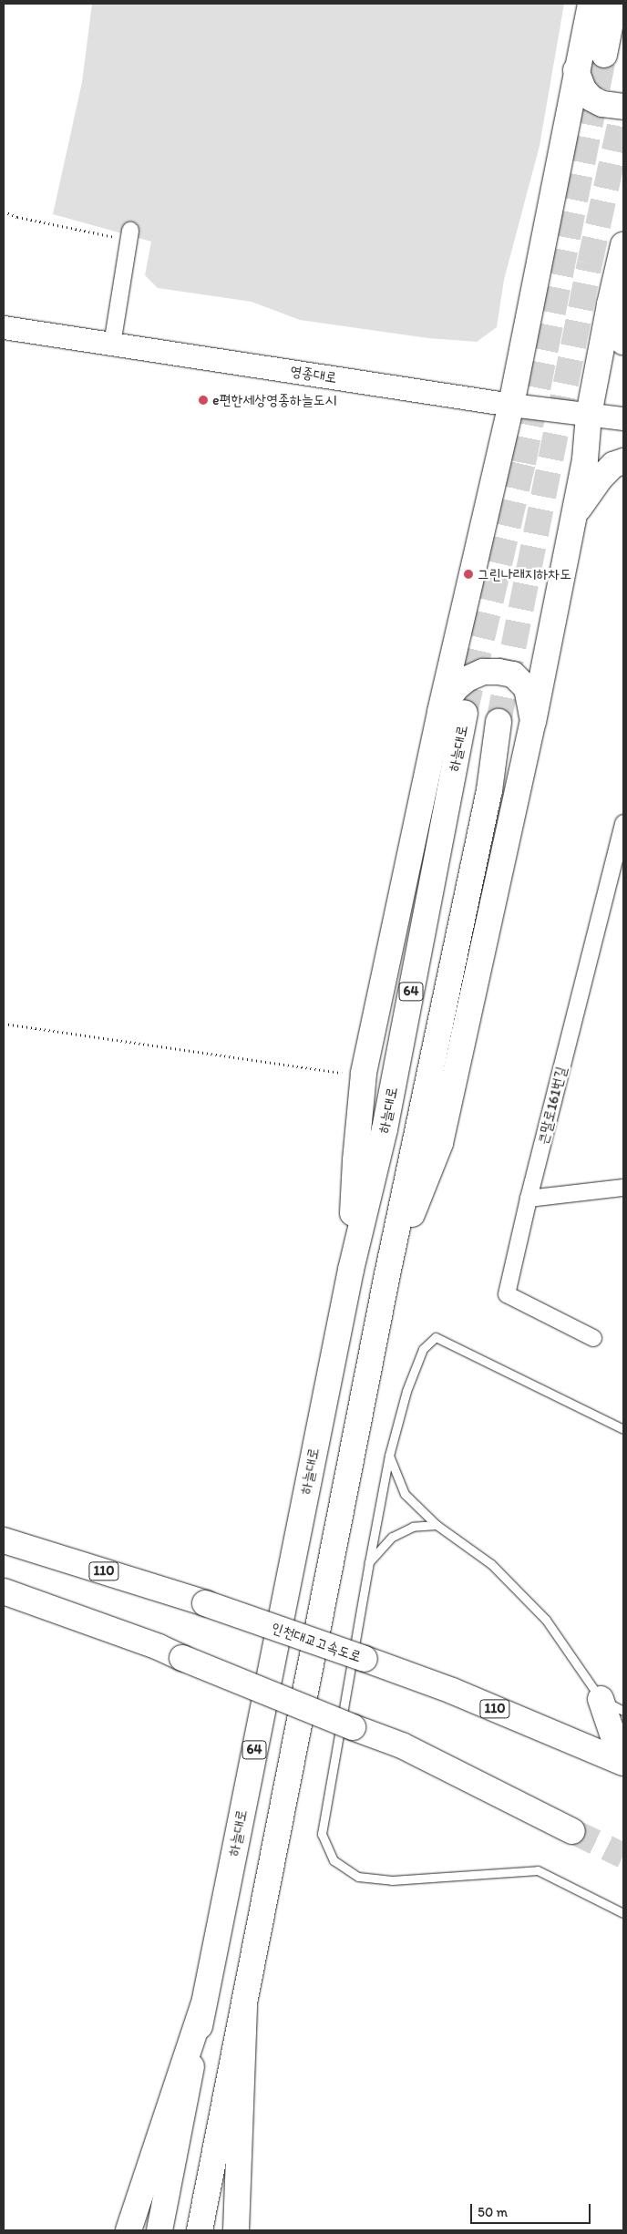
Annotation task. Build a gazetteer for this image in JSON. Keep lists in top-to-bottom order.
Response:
{
  "streets": {
    "highway": [
      "하늘대로",
      "64",
      "110",
      "인천대교고속도로"
    ],
    "main road": ["영종대로"],
    "street": ["큰말로161번길"]
  },
  "places": ["e편한세상영종하늘도시", "그린나래지하차도"],
  "scale_bar": "50 m"
}
